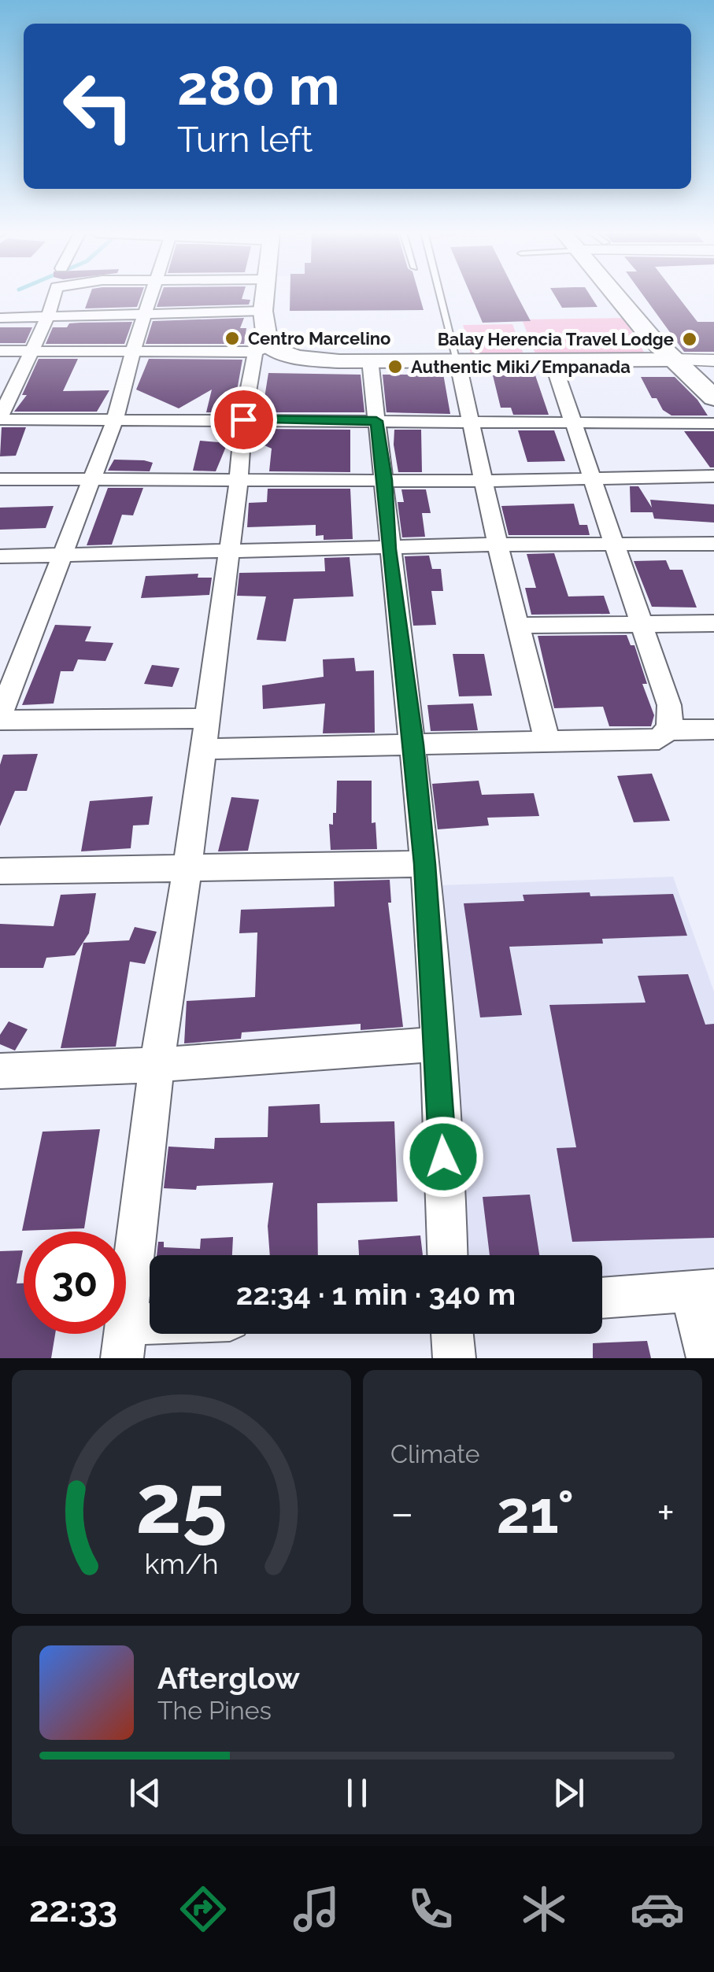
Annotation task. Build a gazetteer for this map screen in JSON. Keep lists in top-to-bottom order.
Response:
{
  "places": ["Centro Marcelino", "Balay Herencia Travel Lodge", "Authentic Miki/Empanada"],
  "page": {
    "turn": ["280 m", "Turn left"],
    "limit": "30",
    "trip": "22:34 · 1 min · 340 m",
    "tile": "Climate",
    "heat": ["−", "21°", "+"],
    "song": ["Afterglow", "The Pines"],
    "tabs": "22:33",
    "gauge": ["25", "km/h"]
  }
}
